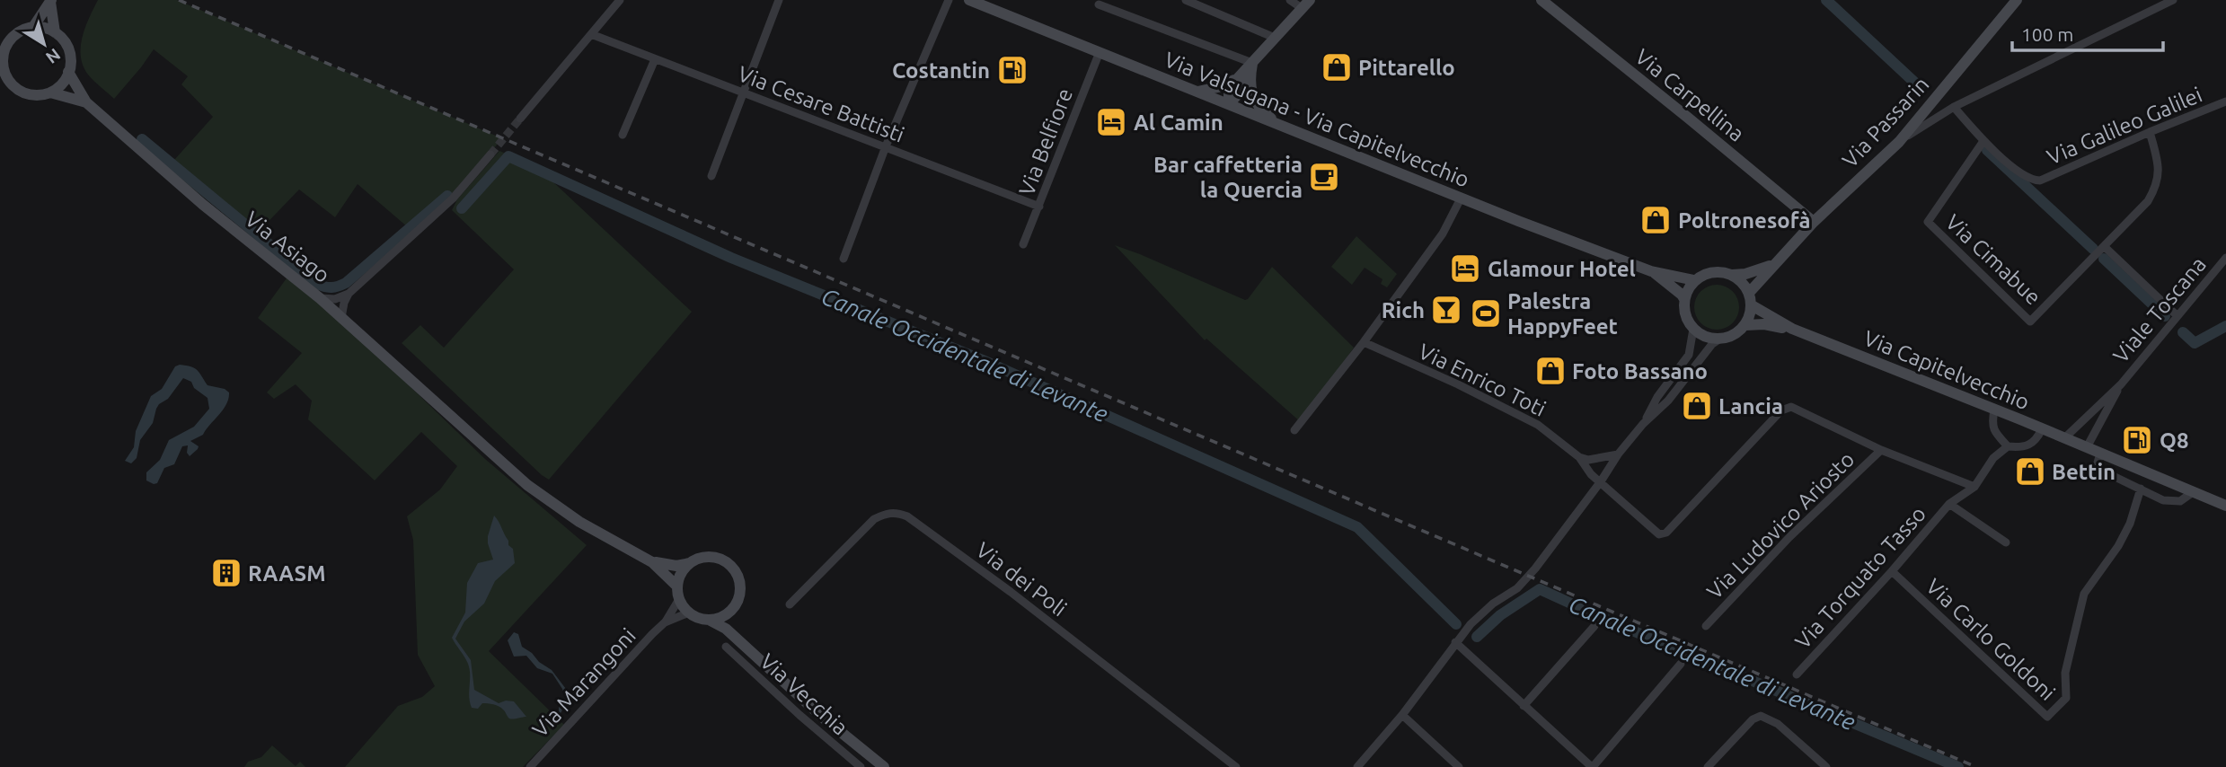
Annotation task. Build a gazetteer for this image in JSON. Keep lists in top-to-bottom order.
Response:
{
  "streets": {
    "main road": [
      "Via Carpellina",
      "Via Valsugana - Via Capitelvecchio",
      "Via Passarin",
      "Via Asiago",
      "Via Capitelvecchio"
    ],
    "street": [
      "Via Cesare Battisti",
      "Via Galileo Galilei",
      "Via Belfiore",
      "Via Cimabue",
      "Viale Toscana",
      "Via Enrico Toti",
      "Via Ludovico Ariosto",
      "Via Torquato Tasso",
      "Via dei Poli",
      "Via Carlo Goldoni",
      "Via Marangoni",
      "Via Vecchia"
    ]
  },
  "crossings": [
    ["Via Carpellina", "Via Passarin"],
    ["Via Cesare Battisti", "Via Belfiore"],
    ["Via Valsugana - Via Capitelvecchio", "Via Belfiore"],
    ["Via Passarin", "Via Capitelvecchio"],
    ["Via Galileo Galilei", "Via Cimabue"],
    ["Viale Toscana", "Via Capitelvecchio"],
    ["Via Enrico Toti", "Via Ludovico Ariosto"],
    ["Via Torquato Tasso", "Via Carlo Goldoni"]
  ],
  "water": ["Canale Occidentale di Levante"],
  "places": {
    "shop": [
      "Pittarello",
      "Poltronesofà",
      "Foto Bassano",
      "Lancia",
      "Bettin"
    ],
    "fuel station": ["Costantin", "Q8"],
    "hotel": ["Al Camin", "Glamour Hotel"],
    "cafe": ["Bar caffetteria la Quercia"],
    "bar": ["Rich"],
    "sports": ["Palestra HappyFeet"],
    "building": ["RAASM"]
  },
  "scale_bar": "100 m",
  "north": "bottom right"
}
